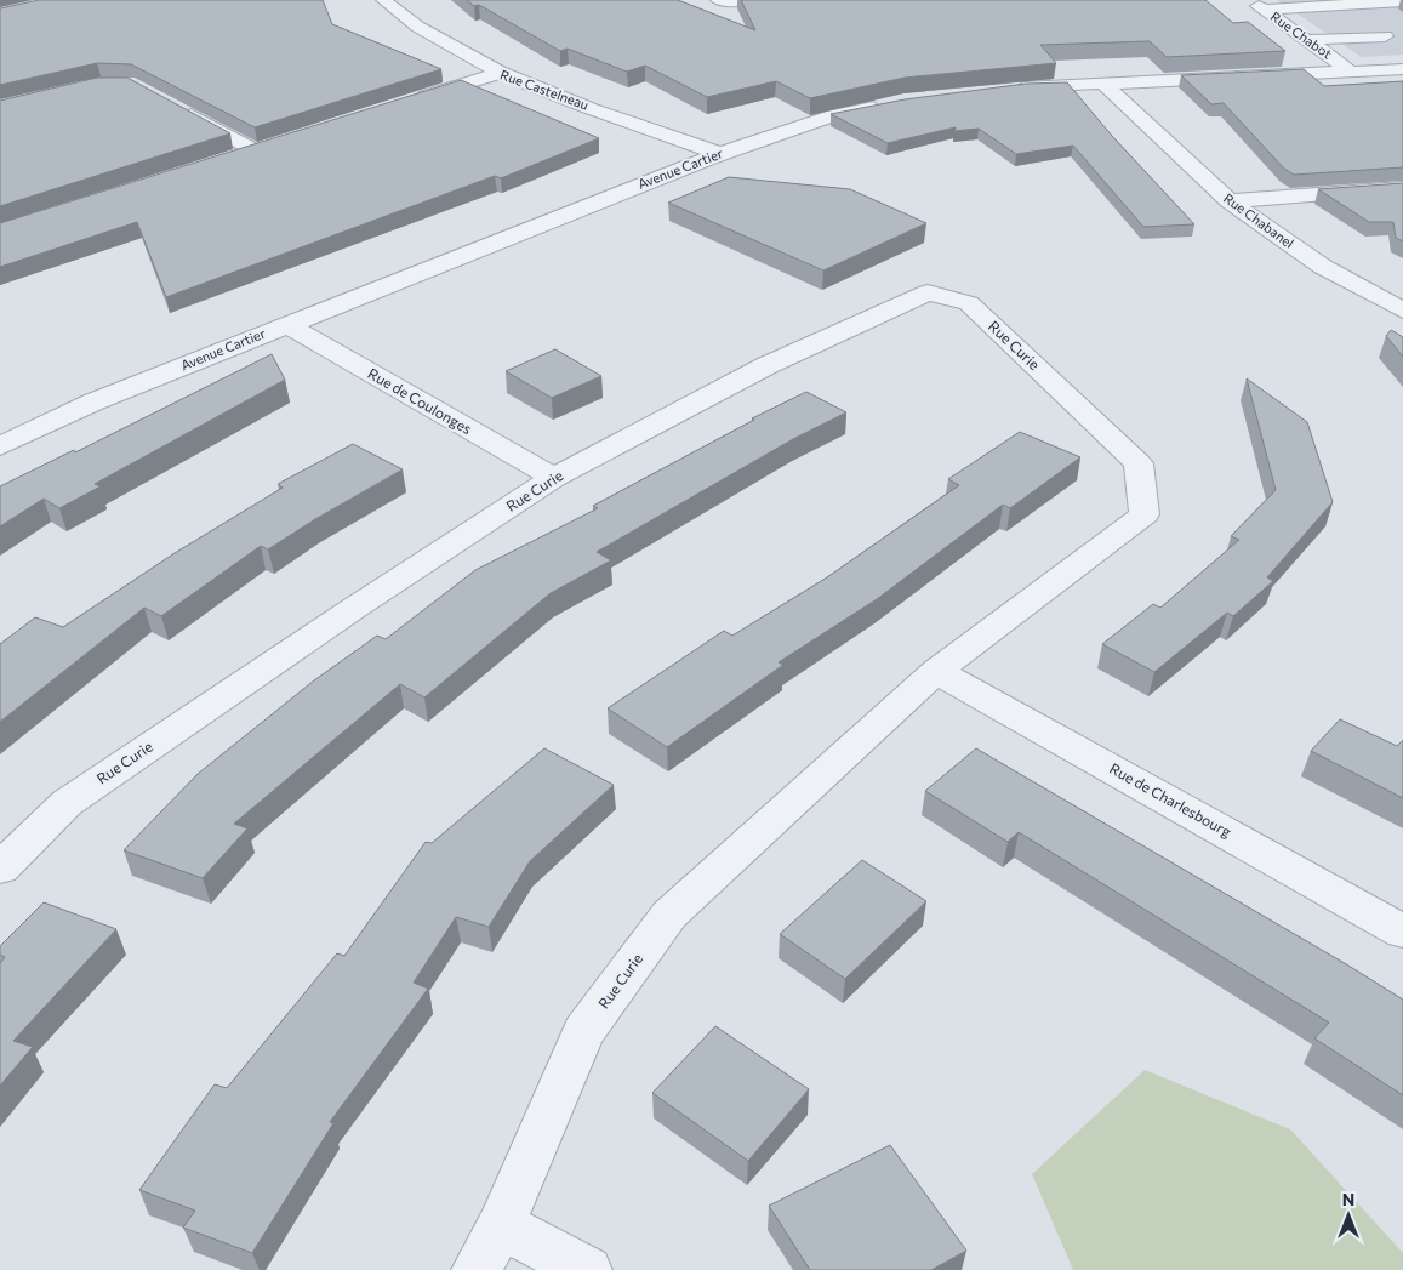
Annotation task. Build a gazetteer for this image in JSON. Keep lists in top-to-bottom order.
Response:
{
  "streets": {
    "street": [
      "Rue Chabot",
      "Rue Castelneau",
      "Avenue Cartier",
      "Rue Chabanel",
      "Rue Curie",
      "Rue de Coulonges",
      "Rue de Charlesbourg"
    ]
  },
  "crossings": [
    ["Rue Castelneau", "Avenue Cartier"],
    ["Avenue Cartier", "Rue de Coulonges"],
    ["Rue Curie", "Rue de Coulonges"],
    ["Rue Curie", "Rue de Charlesbourg"]
  ],
  "north": "top"
}
